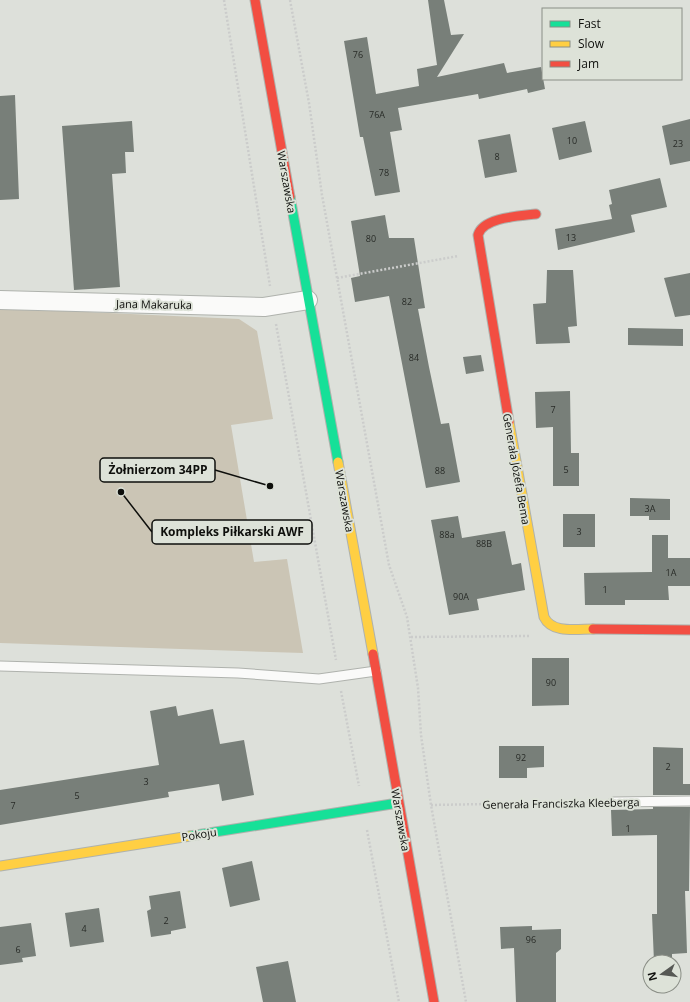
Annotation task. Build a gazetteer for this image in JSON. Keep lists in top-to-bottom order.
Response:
{
  "streets": {
    "street": [
      "Warszawska",
      "Jana Makaruka",
      "Generała Józefa Bema",
      "Pokoju"
    ],
    "lane": ["Generała Franciszka Kleeberga"]
  },
  "crossings": [
    ["Warszawska", "Jana Makaruka"],
    ["Warszawska", "Pokoju"]
  ],
  "places": ["Żołnierzom 34PP", "Kompleks Piłkarski AWF"],
  "house_numbers": [
    "76",
    "76A",
    "10",
    "23",
    "8",
    "78",
    "13",
    "80",
    "82",
    "84",
    "7",
    "5",
    "88",
    "3A",
    "3",
    "88a",
    "88B",
    "1A",
    "1",
    "90A",
    "90",
    "92",
    "2",
    "3",
    "5",
    "7",
    "1",
    "2",
    "4",
    "96",
    "6"
  ],
  "legend": ["Fast", "Slow", "Jam"],
  "north": "left"
}
